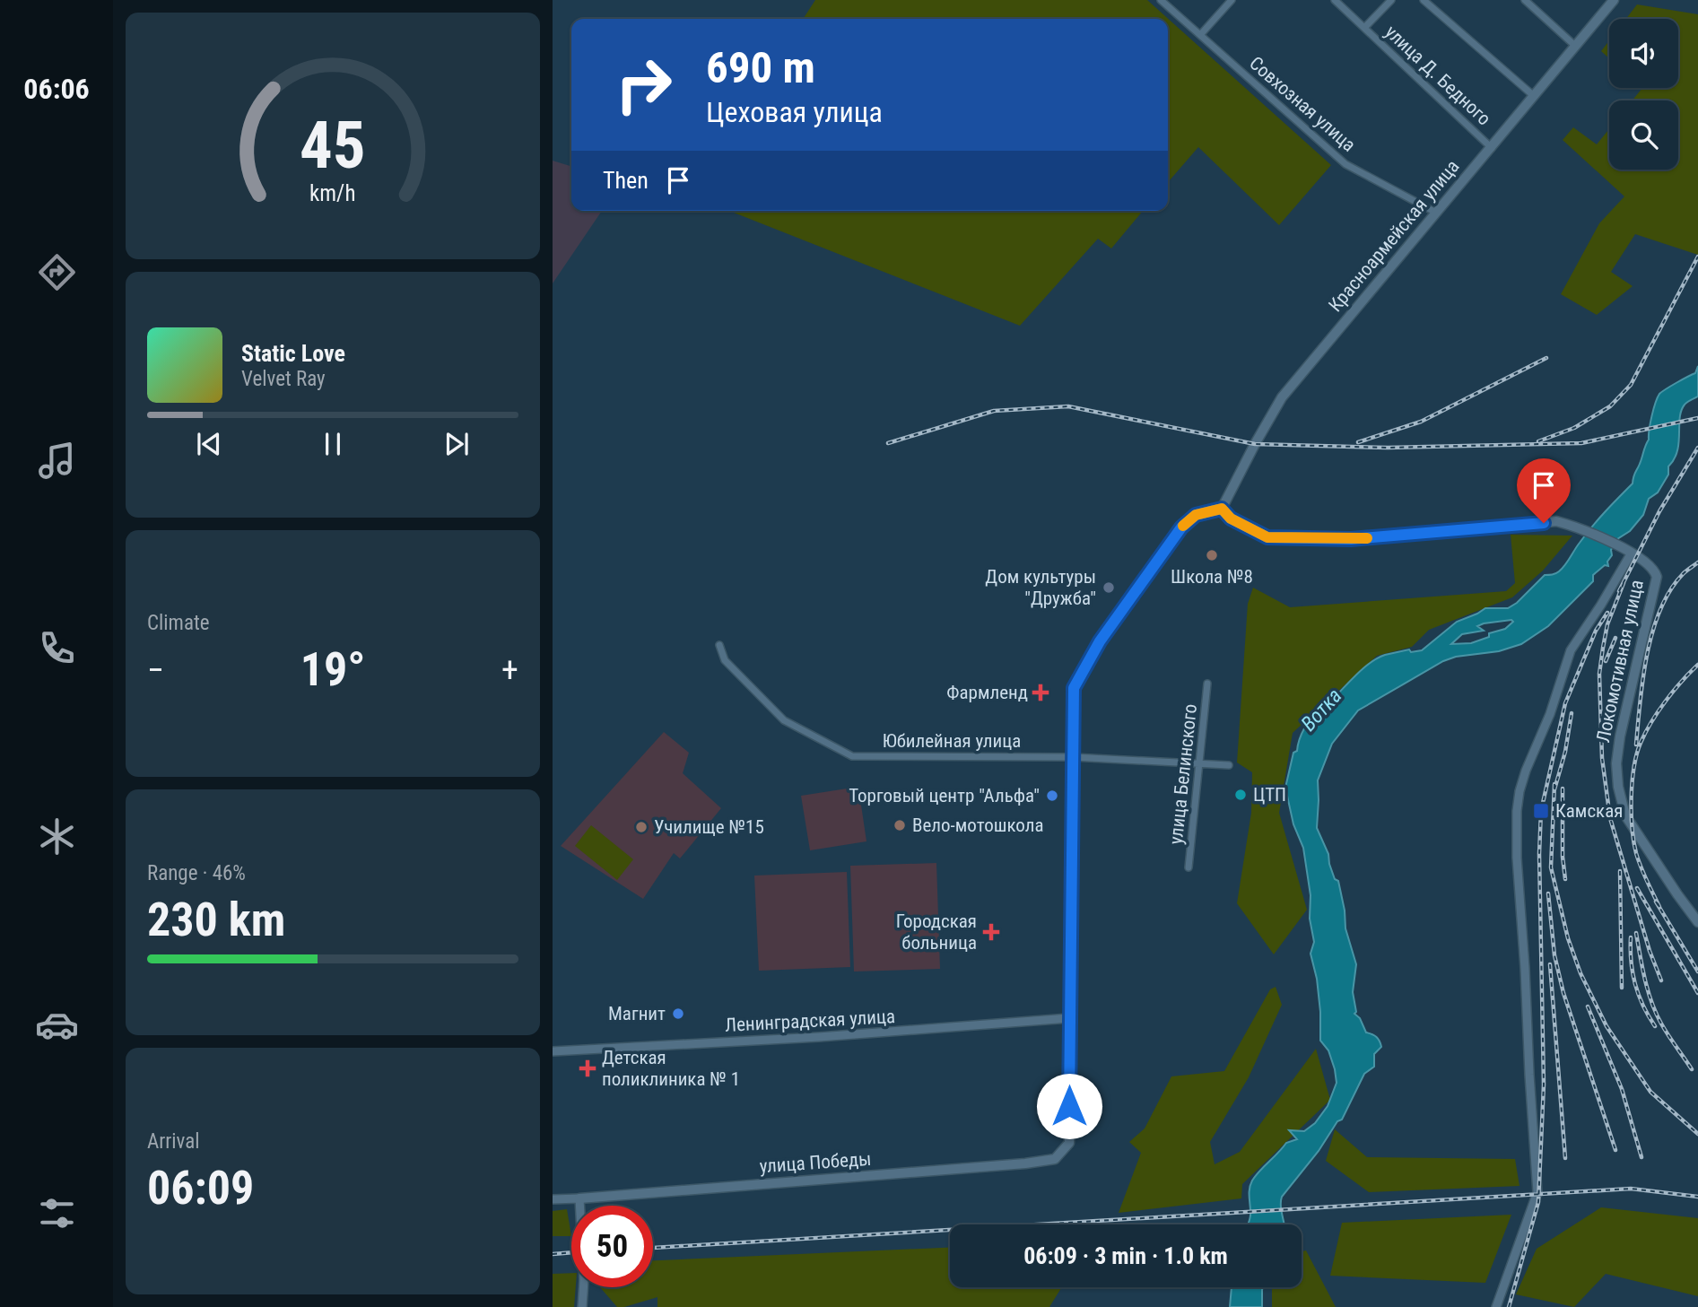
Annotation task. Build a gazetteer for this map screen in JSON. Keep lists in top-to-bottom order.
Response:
{
  "streets": {
    "main road": ["Красноармейская улица", "Локомотивная улица", "улица Победы"],
    "street": [
      "улица Д. Бедного",
      "Совхозная улица",
      "Юбилейная улица",
      "улица Белинского",
      "Ленинградская улица"
    ]
  },
  "crossings": [
    ["улица Д. Бедного", "Красноармейская улица"],
    ["Совхозная улица", "Красноармейская улица"],
    ["Юбилейная улица", "улица Белинского"],
    ["Ленинградская улица", "улица Победы"]
  ],
  "water": ["Вотка"],
  "places": {
    "other": [
      "Школа №8",
      "Дом культуры \"Дружба\"",
      "ЦТП",
      "Торговый центр \"Альфа\"",
      "Вело-мотошкола",
      "Училище №15",
      "Магнит"
    ],
    "health": ["Фармленд", "Городская больница", "Детская поликлиника № 1"],
    "transit": ["Камская"]
  },
  "page": {
    "tabs": "06:06",
    "turn": ["690 m", "Цеховая улица"],
    "then": "Then",
    "song": ["Static Love", "Velvet Ray"],
    "tile": [
      "Climate",
      ["Range · 46%", "230 km"],
      ["Arrival", "06:09"]
    ],
    "heat": ["−", "19°", "+"],
    "limit": "50",
    "trip": "06:09 · 3 min · 1.0 km",
    "gauge": ["45", "km/h"]
  }
}
